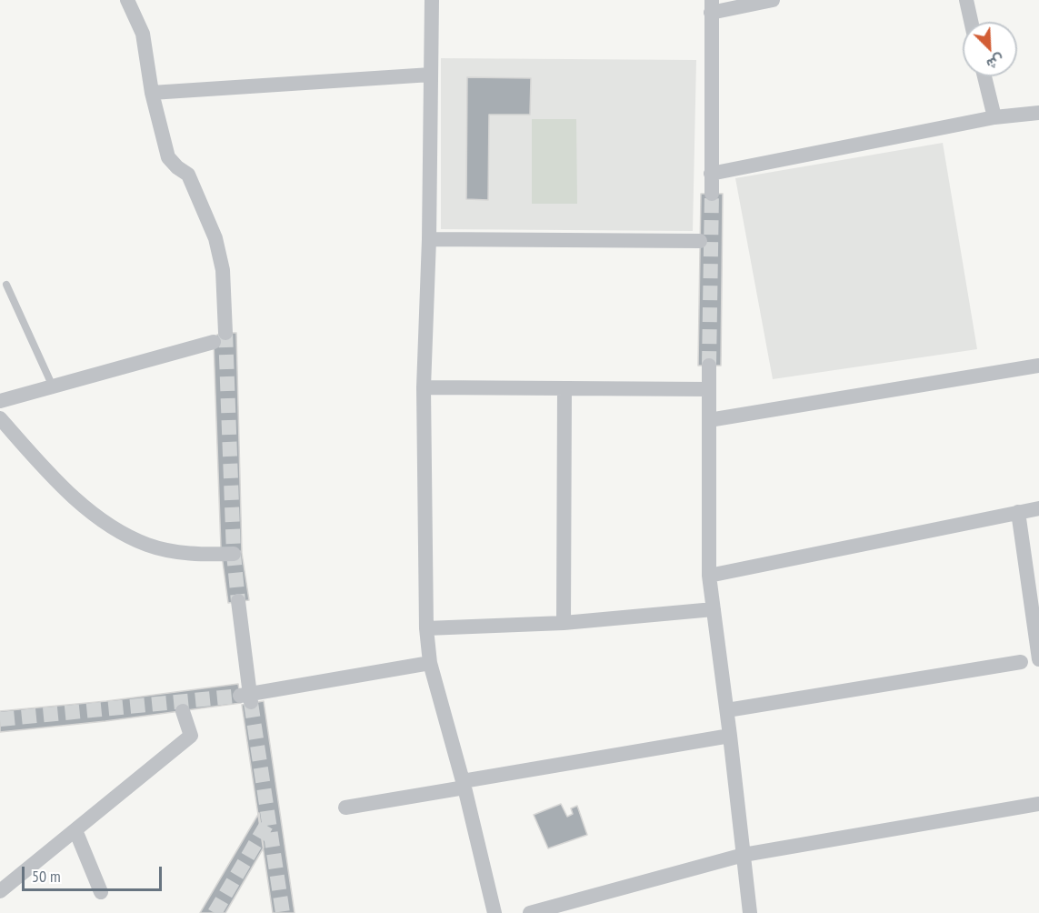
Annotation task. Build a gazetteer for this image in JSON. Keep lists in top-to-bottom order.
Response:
{
  "scale_bar": "50 m",
  "north": "bottom right"
}
